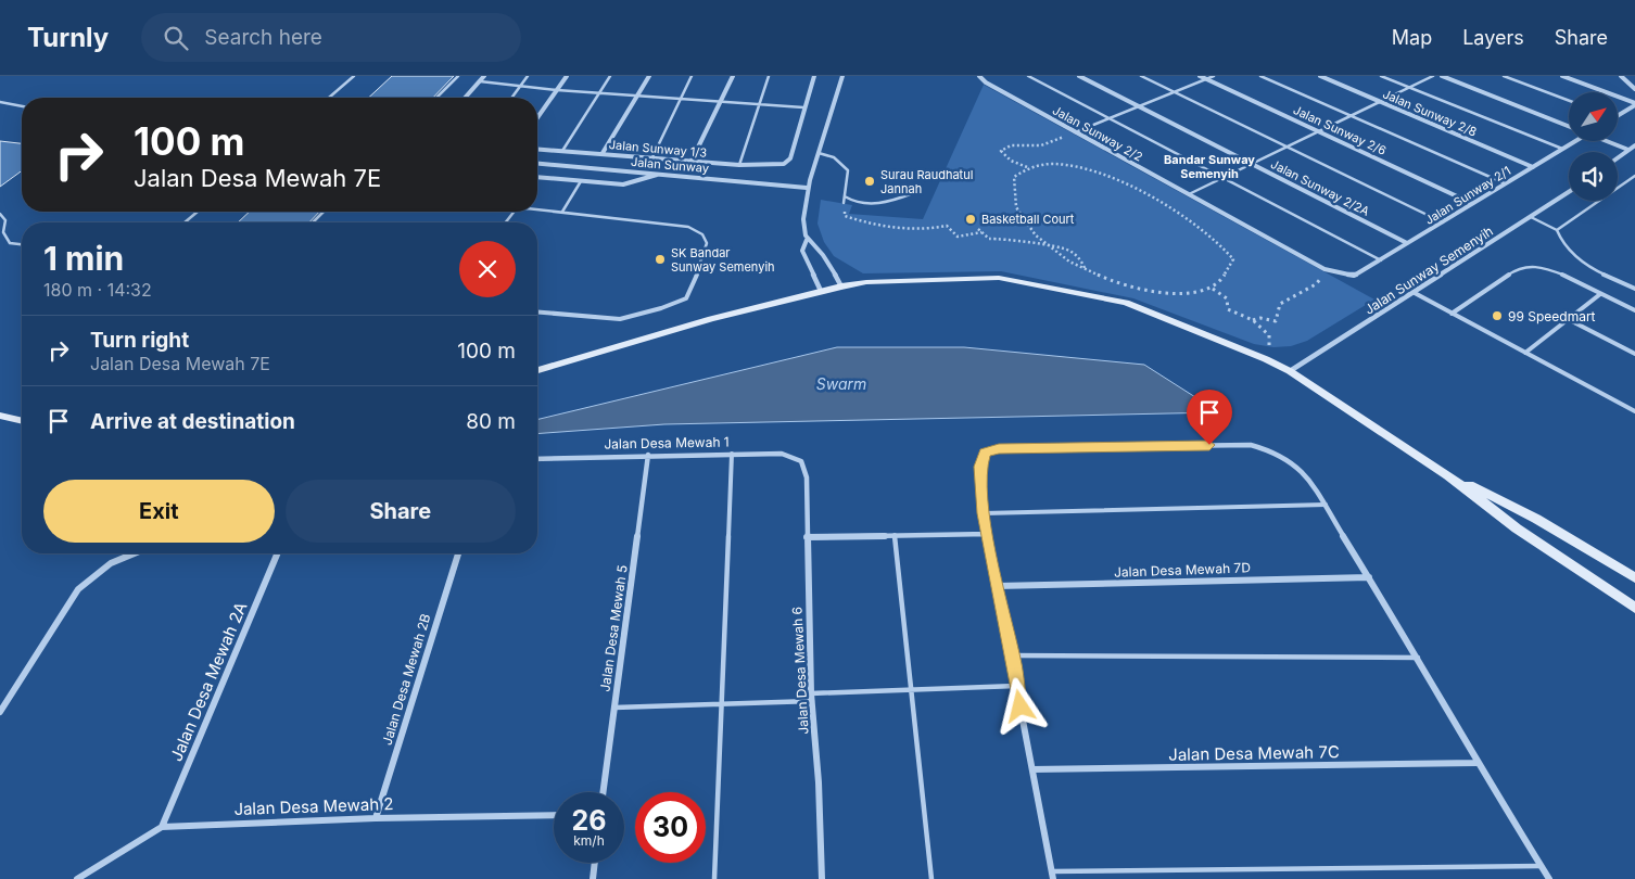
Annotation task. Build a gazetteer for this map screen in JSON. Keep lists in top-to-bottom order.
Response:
{
  "streets": {
    "street": [
      "Jalan Sunway 2/8",
      "Jalan Sunway 2/6",
      "Jalan Sunway 2/2",
      "Jalan Sunway 1/3",
      "Jalan Sunway",
      "Jalan Sunway 2/2A",
      "Jalan Sunway 2/1",
      "Jalan Sunway Semenyih",
      "Jalan Desa Mewah 1",
      "Jalan Desa Mewah 7D",
      "Jalan Desa Mewah 5",
      "Jalan Desa Mewah 6",
      "Jalan Desa Mewah 2B",
      "Jalan Desa Mewah 2A",
      "Jalan Desa Mewah 7C",
      "Jalan Desa Mewah 2"
    ]
  },
  "crossings": [
    ["Jalan Sunway 2/8", "Jalan Sunway 2/1"],
    ["Jalan Sunway 2/6", "Jalan Sunway 2/1"],
    ["Jalan Sunway 2/2", "Jalan Sunway 2/1"],
    ["Jalan Sunway 2/2A", "Jalan Sunway 2/1"],
    ["Jalan Desa Mewah 1", "Jalan Desa Mewah 5"],
    ["Jalan Desa Mewah 1", "Jalan Desa Mewah 6"],
    ["Jalan Desa Mewah 2B", "Jalan Desa Mewah 2"],
    ["Jalan Desa Mewah 2A", "Jalan Desa Mewah 2"]
  ],
  "districts": ["Bandar Sunway Semenyih"],
  "water": ["Swarm"],
  "places": [
    "Surau Raudhatul Jannah",
    "Basketball Court",
    "SK Bandar Sunway Semenyih",
    "99 Speedmart"
  ],
  "north": "top right",
  "page": {
    "header": "Turnly",
    "search": "Search here",
    "nav": ["Map", "Layers", "Share"],
    "turn": ["100 m", "Jalan Desa Mewah 7E"],
    "heading": ["1 min", "180 m · 14:32"],
    "list": [
      {
        "name": "Turn right",
        "note": "Jalan Desa Mewah 7E",
        "value": "100 m"
      },
      {
        "name": "Arrive at destination",
        "value": "80 m"
      }
    ],
    "buttons": ["Exit", "Share"],
    "speed": "26 km/h",
    "limit": "30"
  }
}
